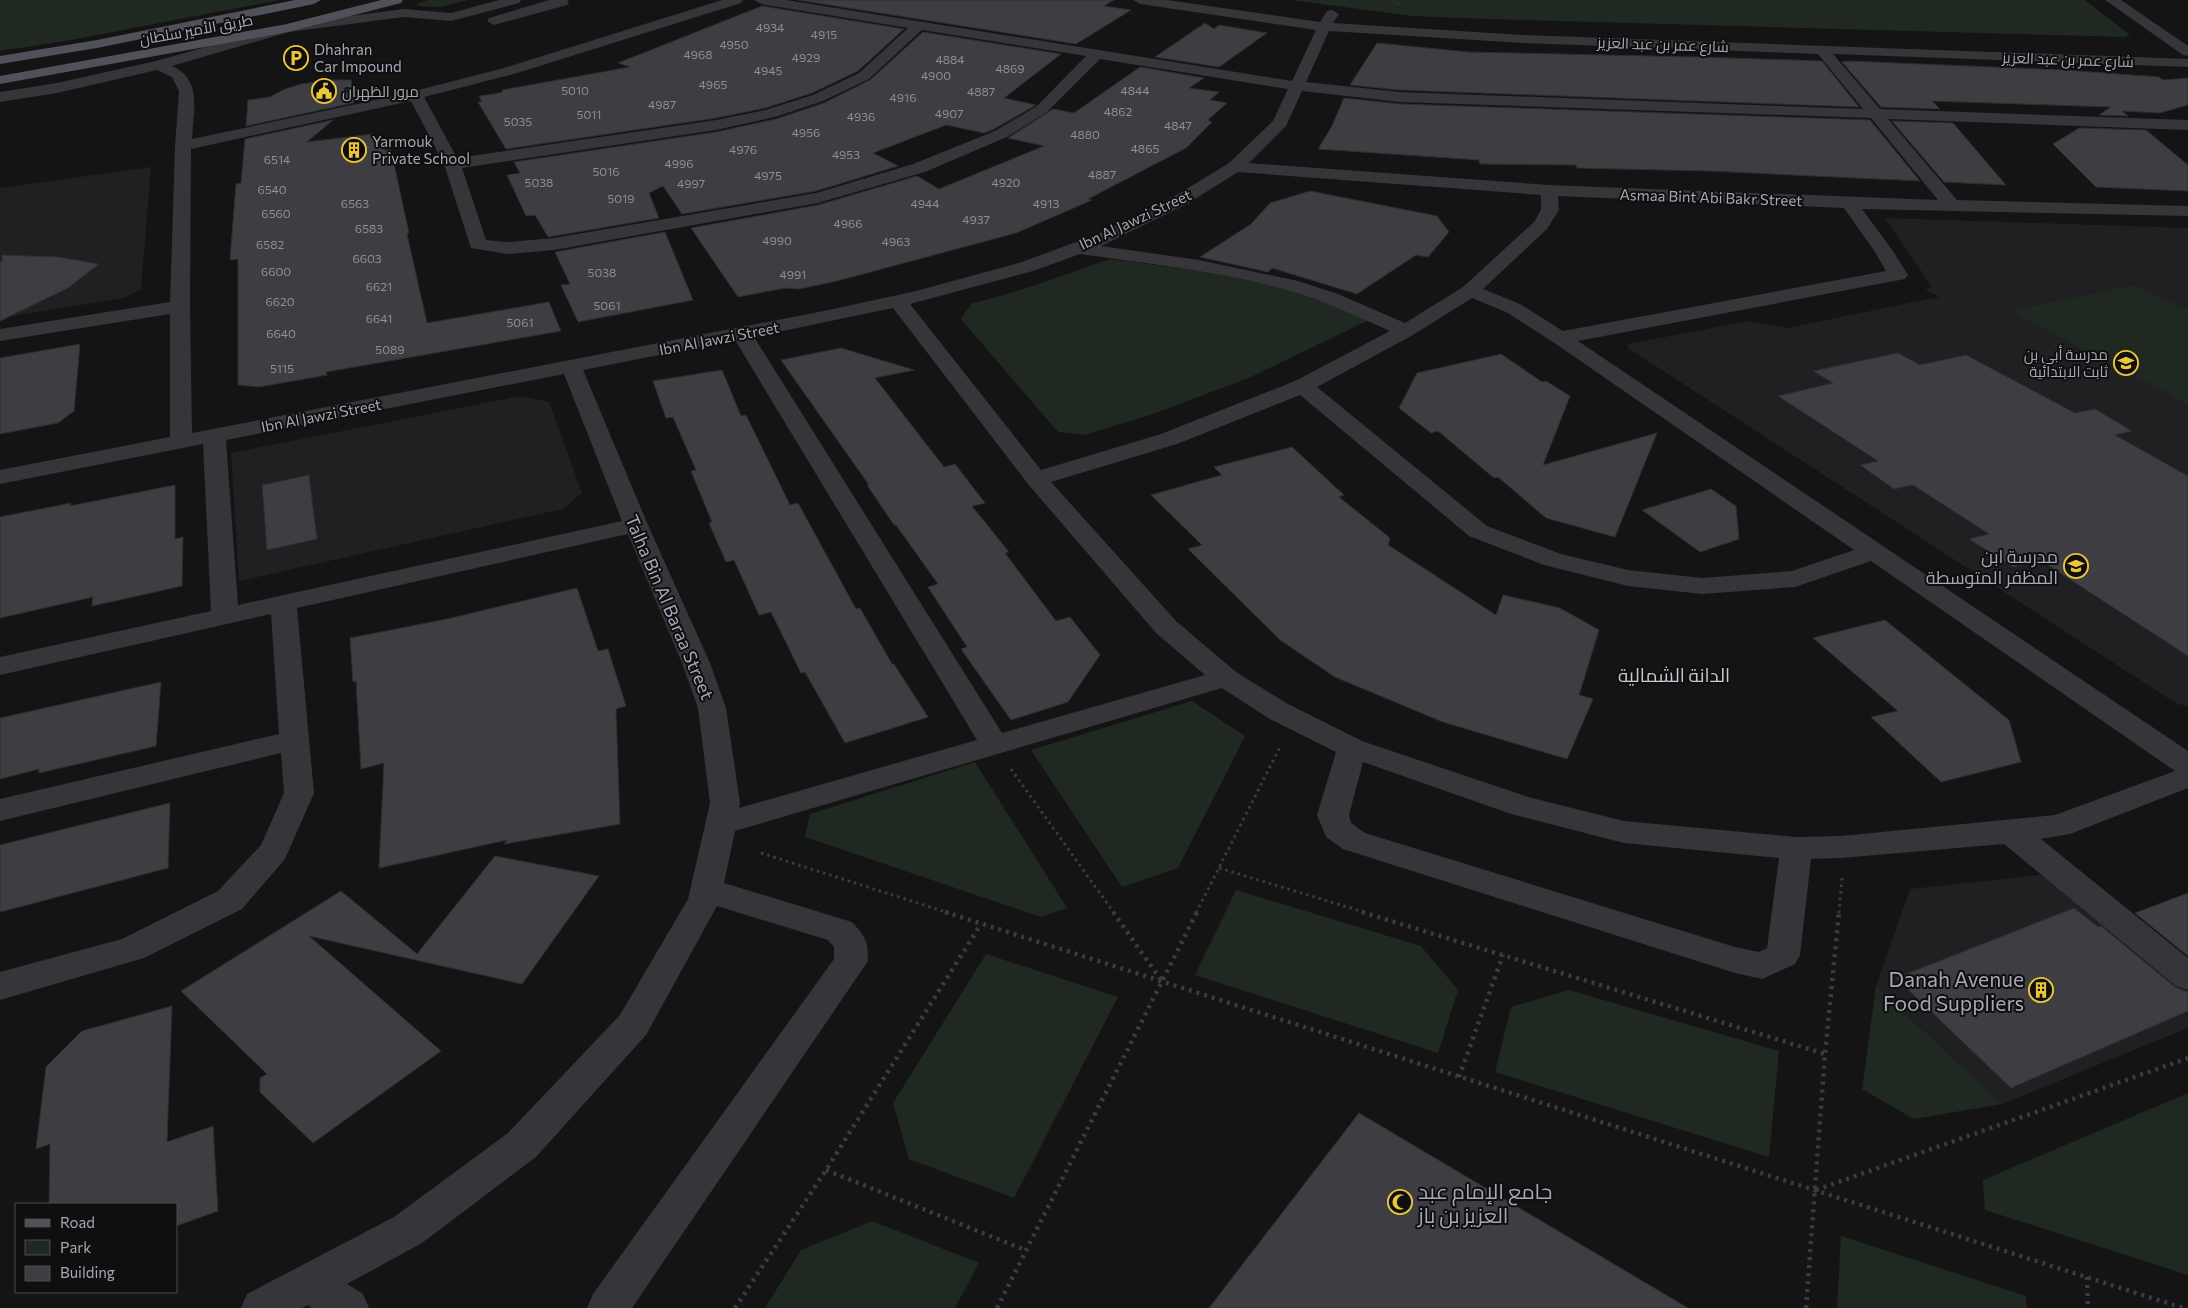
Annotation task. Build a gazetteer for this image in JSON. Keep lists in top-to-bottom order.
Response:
{
  "streets": {
    "main road": ["طريق الأمير سلطان"],
    "street": [
      "شارع عمر بن عبد العزيز",
      "Asmaa Bint Abi Bakr Street",
      "Ibn Al Jawzi Street",
      "Talha Bin Al Baraa Street"
    ]
  },
  "crossings": [
    ["شارع عمر بن عبد العزيز", "Ibn Al Jawzi Street"],
    ["Asmaa Bint Abi Bakr Street", "Ibn Al Jawzi Street"],
    ["Ibn Al Jawzi Street", "Talha Bin Al Baraa Street"]
  ],
  "districts": ["الدانة الشمالية"],
  "places": {
    "parking": ["Dhahran Car Impound"],
    "public building": ["مرور الظهران"],
    "building": ["Yarmouk Private School", "Danah Avenue Food Suppliers"],
    "school or university": ["مدرسة أبي بن ثابت الابتدائية", "مدرسة ابن المظفر المتوسطة"],
    "mosque": ["جامع الإمام عبد العزيز بن باز"]
  },
  "house_numbers": [
    "4934",
    "4915",
    "4950",
    "4968",
    "4929",
    "4884",
    "4869",
    "4945",
    "4900",
    "4965",
    "5010",
    "4844",
    "4887",
    "4916",
    "4987",
    "4862",
    "4907",
    "5011",
    "4936",
    "5035",
    "4847",
    "4956",
    "4880",
    "4865",
    "4976",
    "4953",
    "6514",
    "4996",
    "5016",
    "4887",
    "4975",
    "5038",
    "4920",
    "4997",
    "6540",
    "5019",
    "6563",
    "4944",
    "4913",
    "6560",
    "4937",
    "4966",
    "6583",
    "4990",
    "4963",
    "6582",
    "6603",
    "6600",
    "5038",
    "4991",
    "6621",
    "6620",
    "5061",
    "6641",
    "5061",
    "6640",
    "5089",
    "5115"
  ],
  "legend": ["Road", "Park", "Building"]
}
